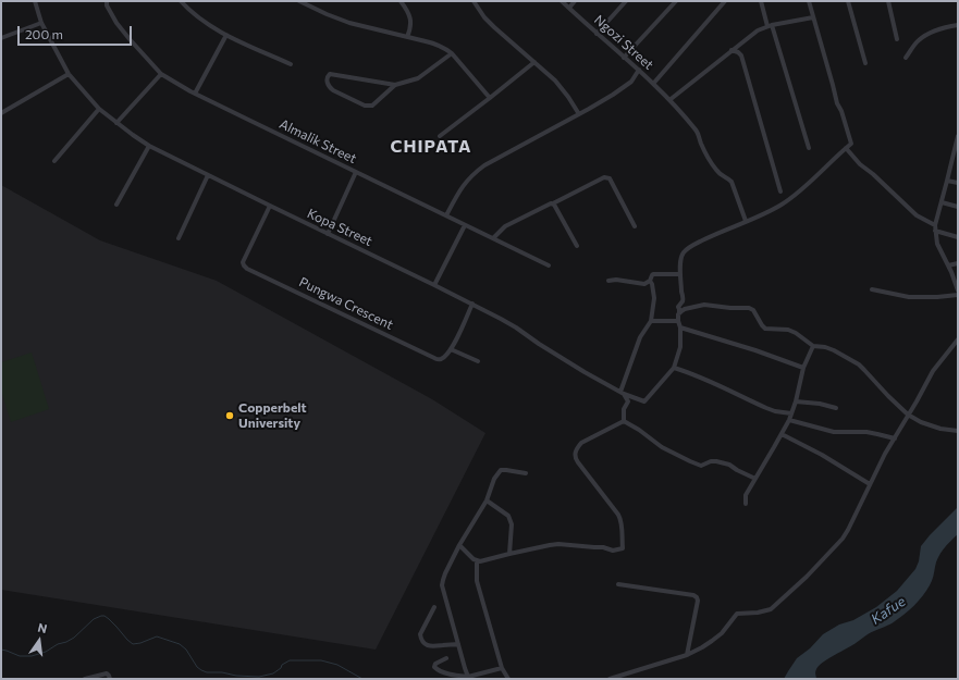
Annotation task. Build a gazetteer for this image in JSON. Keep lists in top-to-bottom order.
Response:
{
  "streets": {
    "street": [
      "Ngozi Street",
      "Almalik Street",
      "Kopa Street",
      "Pungwa Crescent"
    ]
  },
  "crossings": [
    ["Kopa Street", "Pungwa Crescent"]
  ],
  "districts": ["CHIPATA"],
  "water": ["Kafue"],
  "places": ["Copperbelt University"],
  "scale_bar": "200 m",
  "north": "top"
}
